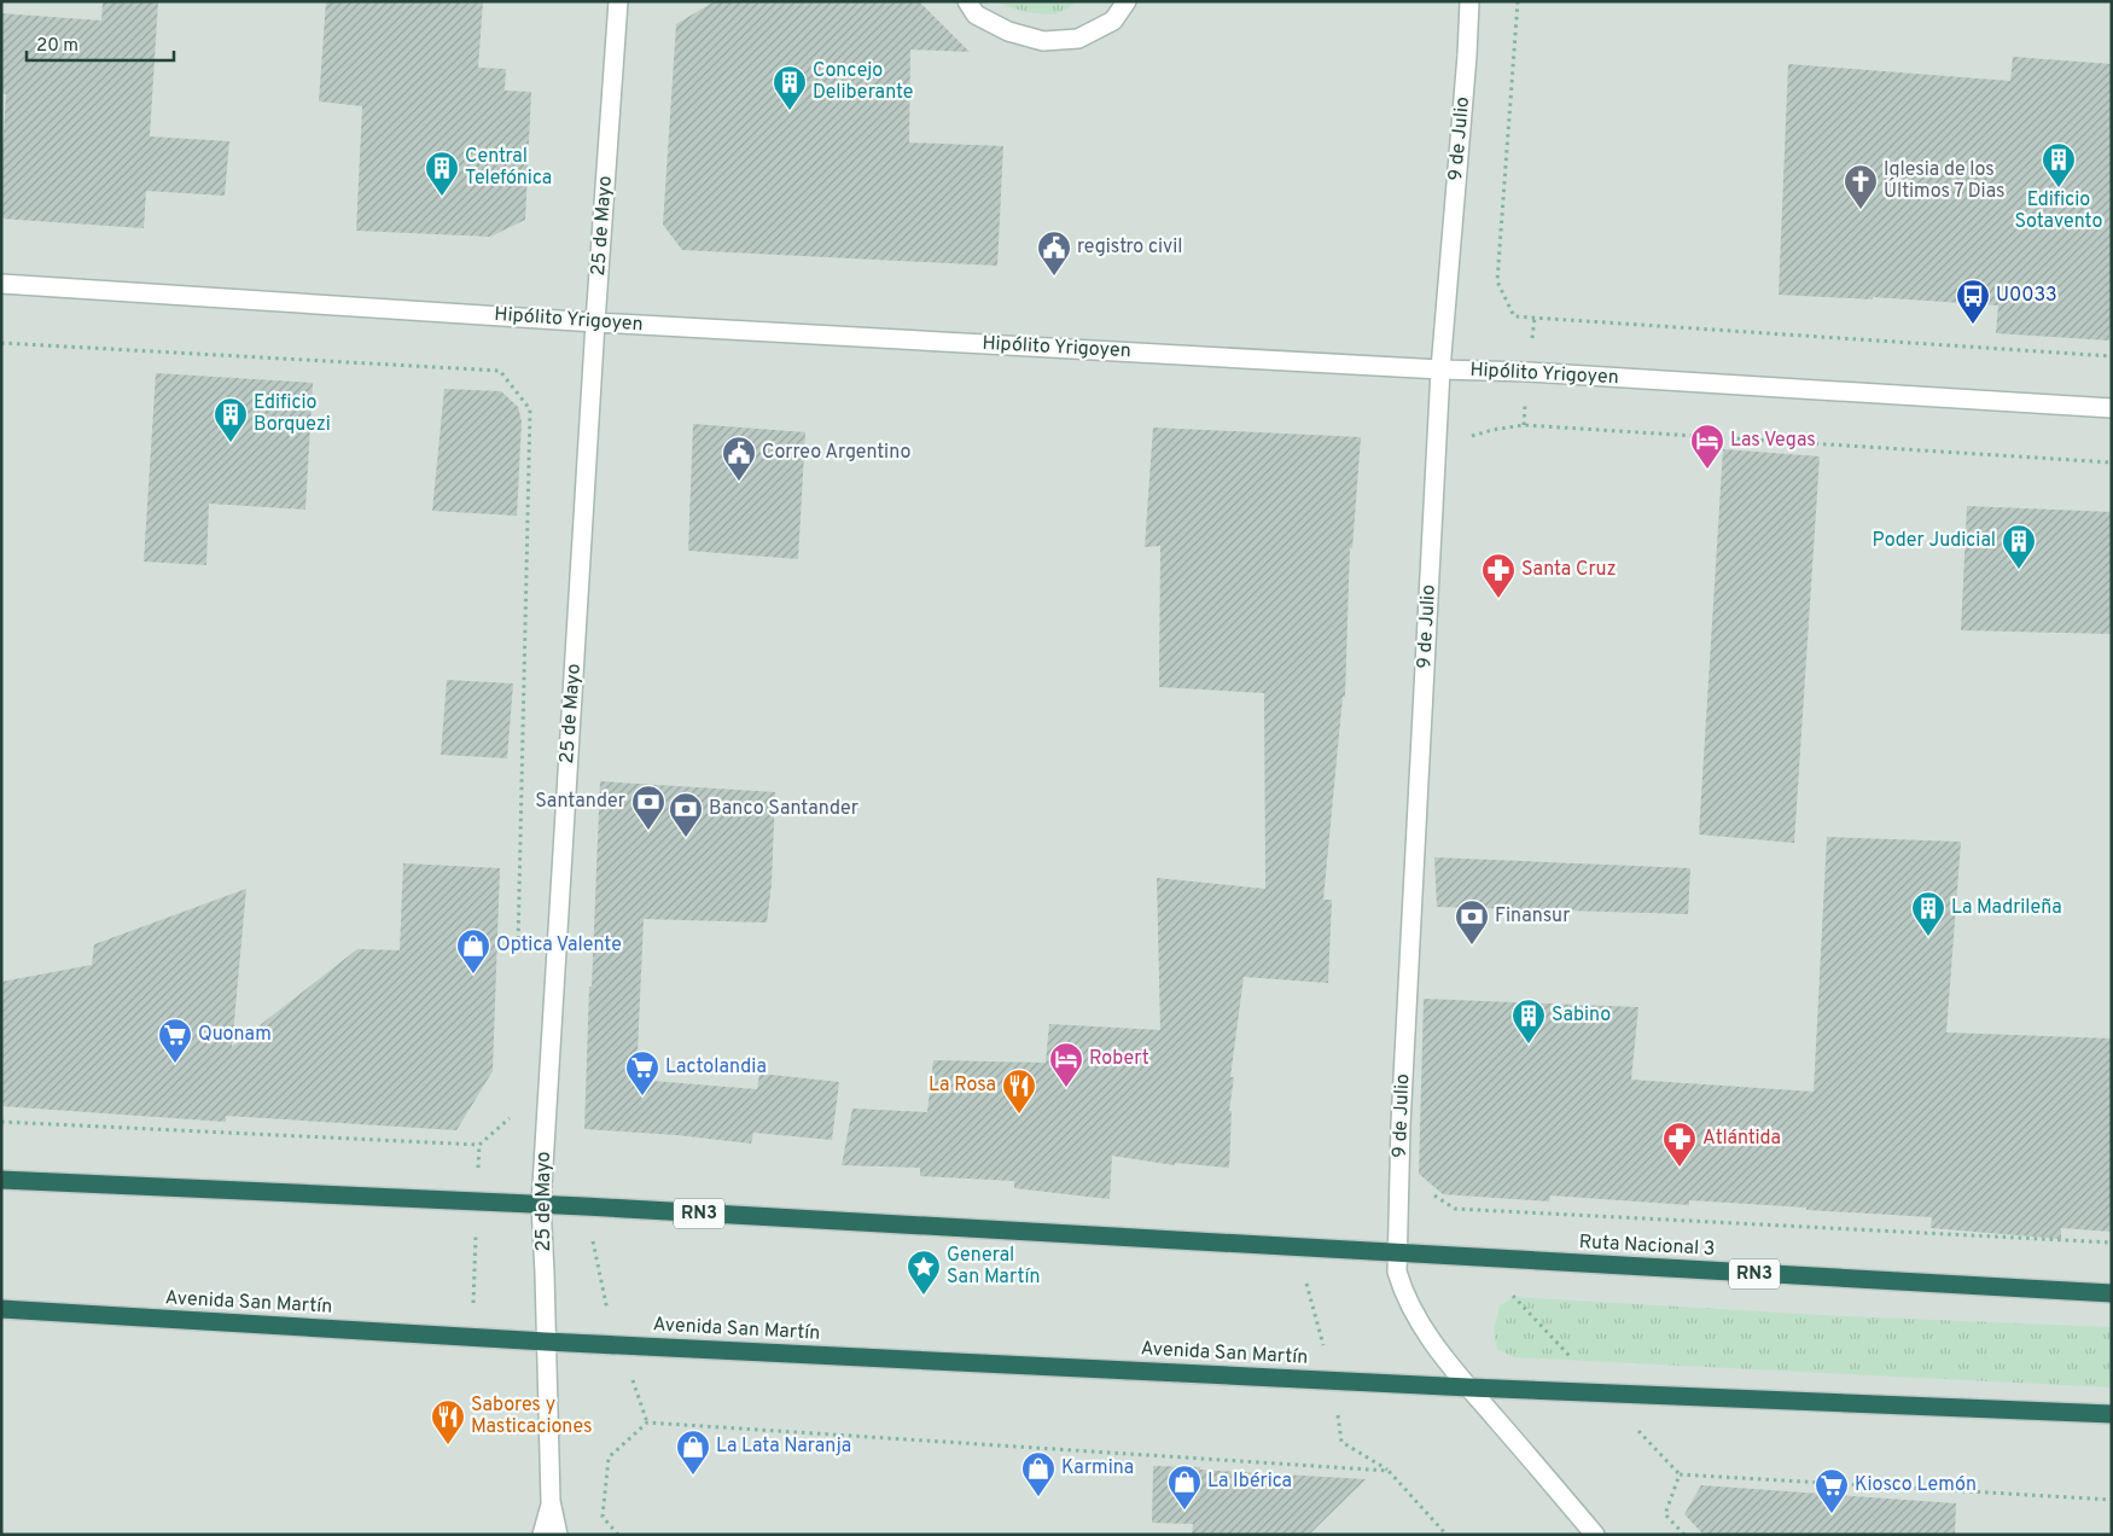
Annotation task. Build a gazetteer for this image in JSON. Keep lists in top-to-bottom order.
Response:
{
  "streets": {
    "highway": ["RN3", "Ruta Nacional 3", "Avenida San Martín"],
    "street": ["9 de Julio", "25 de Mayo", "Hipólito Yrigoyen"]
  },
  "crossings": [
    ["9 de Julio", "Hipólito Yrigoyen"],
    ["9 de Julio", "RN3"],
    ["9 de Julio", "Ruta Nacional 3"],
    ["9 de Julio", "Avenida San Martín"],
    ["25 de Mayo", "Hipólito Yrigoyen"],
    ["25 de Mayo", "RN3"],
    ["25 de Mayo", "Avenida San Martín"],
    ["RN3", "Ruta Nacional 3"]
  ],
  "places": {
    "building": [
      "Concejo Deliberante",
      "Edificio Sotavento",
      "Central Telefónica",
      "Edificio Borquezi",
      "Poder Judicial",
      "La Madrileña",
      "Sabino"
    ],
    "church": ["Iglesia de los Últimos 7 Dias"],
    "public building": ["registro civil", "Correo Argentino"],
    "bus stop": ["U0033"],
    "hotel": ["Las Vegas", "Robert"],
    "pharmacy": ["Santa Cruz", "Atlántida"],
    "bank": ["Santander", "Banco Santander", "Finansur"],
    "shop": [
      "Optica Valente",
      "La Lata Naranja",
      "Karmina",
      "La Ibérica"
    ],
    "supermarket": ["Quonam", "Lactolandia", "Kiosco Lemón"],
    "restaurant": ["La Rosa", "Sabores y Masticaciones"],
    "place": ["General San Martín"]
  },
  "scale_bar": "20 m"
}
